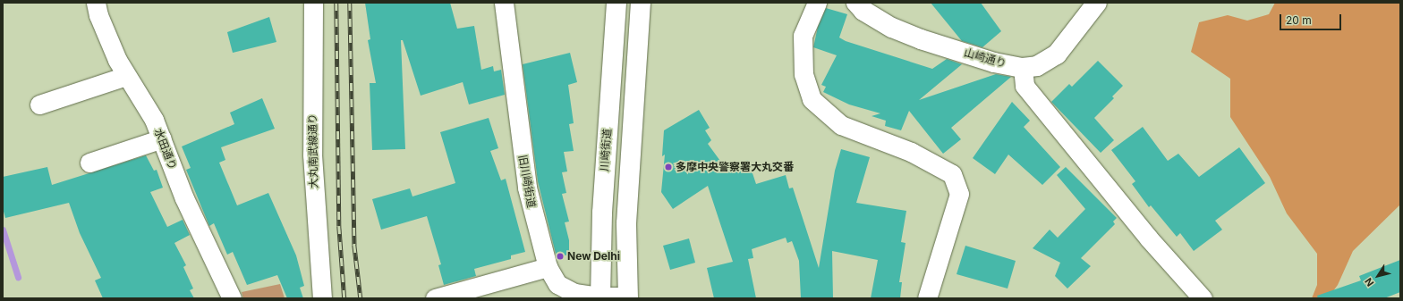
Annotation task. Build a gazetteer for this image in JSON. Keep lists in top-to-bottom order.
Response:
{
  "streets": {
    "main road": ["山崎通り", "川崎街道"],
    "street": ["水田通り", "大丸南武線通り", "旧川崎街道"]
  },
  "crossings": [
    ["川崎街道", "旧川崎街道"]
  ],
  "places": ["多摩中央警察署大丸交番", "New Delhi"],
  "scale_bar": "20 m",
  "north": "bottom left"
}
